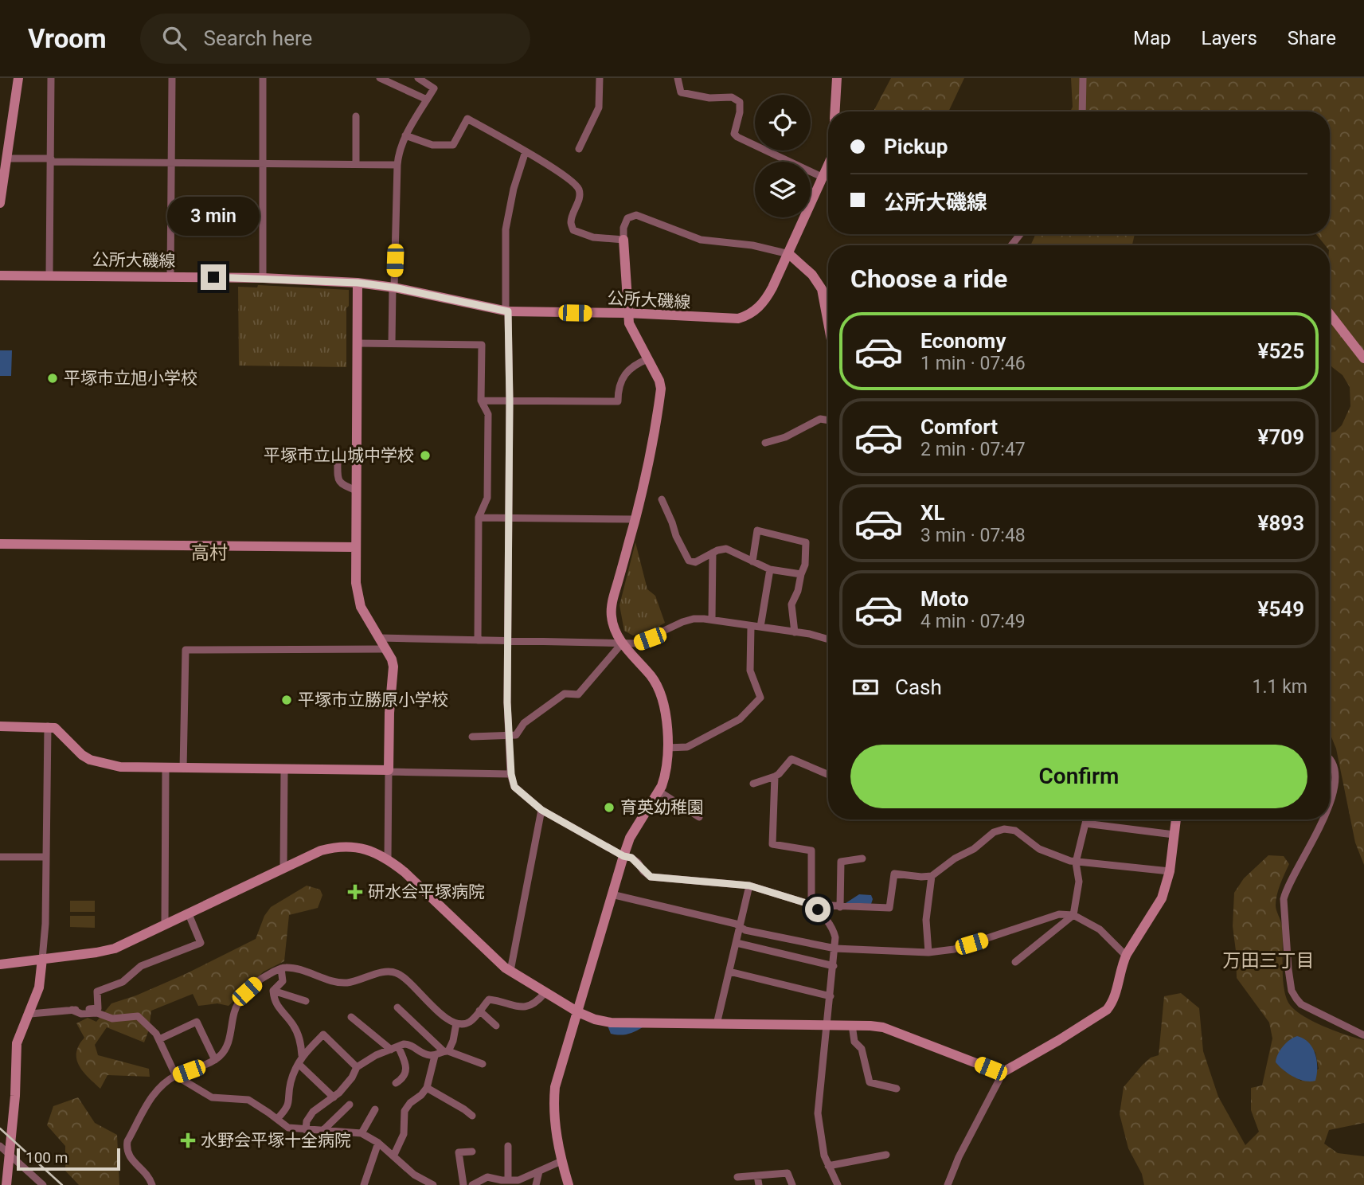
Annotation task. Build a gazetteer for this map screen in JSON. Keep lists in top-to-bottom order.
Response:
{
  "streets": {
    "street": ["公所大磯線"]
  },
  "districts": ["高村", "万田三丁目"],
  "places": {
    "other": [
      "平塚市立旭小学校",
      "平塚市立山城中学校",
      "平塚市立勝原小学校",
      "育英幼稚園"
    ],
    "health": ["研水会平塚病院", "水野会平塚十全病院"]
  },
  "scale_bar": "100 m",
  "page": {
    "header": "Vroom",
    "search": "Search here",
    "nav": ["Map", "Layers", "Share"],
    "banner": ["Pickup", "公所大磯線"],
    "bubble": "3 min",
    "heading": "Choose a ride",
    "list": [
      {
        "name": "Economy",
        "note": "1 min · 07:46",
        "value": "¥525"
      },
      {
        "name": "Comfort",
        "note": "2 min · 07:47",
        "value": "¥709"
      },
      {
        "name": "XL",
        "note": "3 min · 07:48",
        "value": "¥893"
      },
      {
        "name": "Moto",
        "note": "4 min · 07:49",
        "value": "¥549"
      }
    ],
    "pay": ["Cash", "1.1 km"],
    "buttons": "Confirm",
    "scale": "100 m"
  }
}
